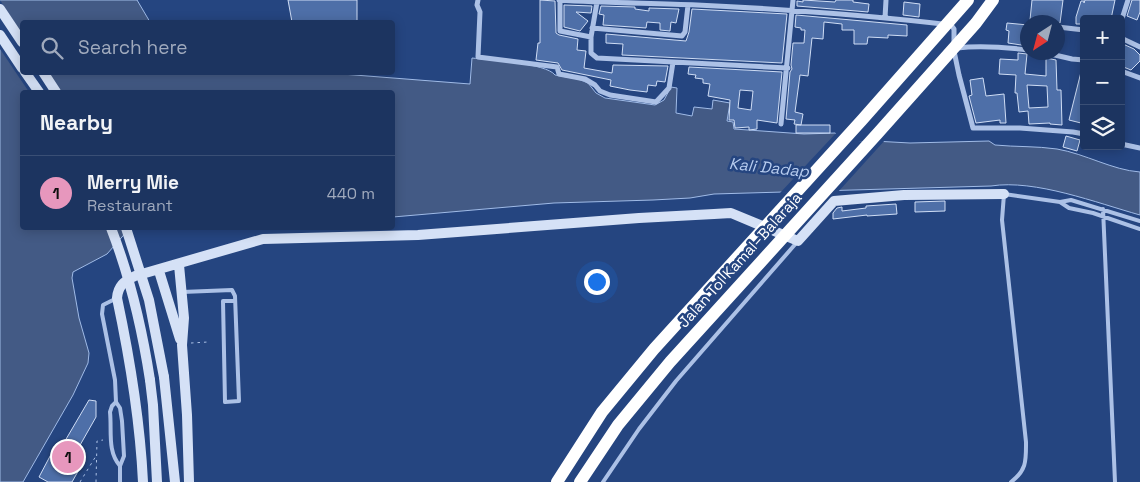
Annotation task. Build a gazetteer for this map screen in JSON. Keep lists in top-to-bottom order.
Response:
{
  "streets": {
    "highway": ["Jalan Tol Kamal–Balaraja"]
  },
  "water": ["Kali Dadap"],
  "north": "bottom left",
  "page": {
    "map_buttons": ["+", "−"],
    "search": "Search here",
    "heading": "Nearby",
    "list": [
      {
        "mark": "1",
        "name": "Merry Mie",
        "note": "Restaurant",
        "value": "440 m"
      }
    ],
    "pins": "1"
  }
}
